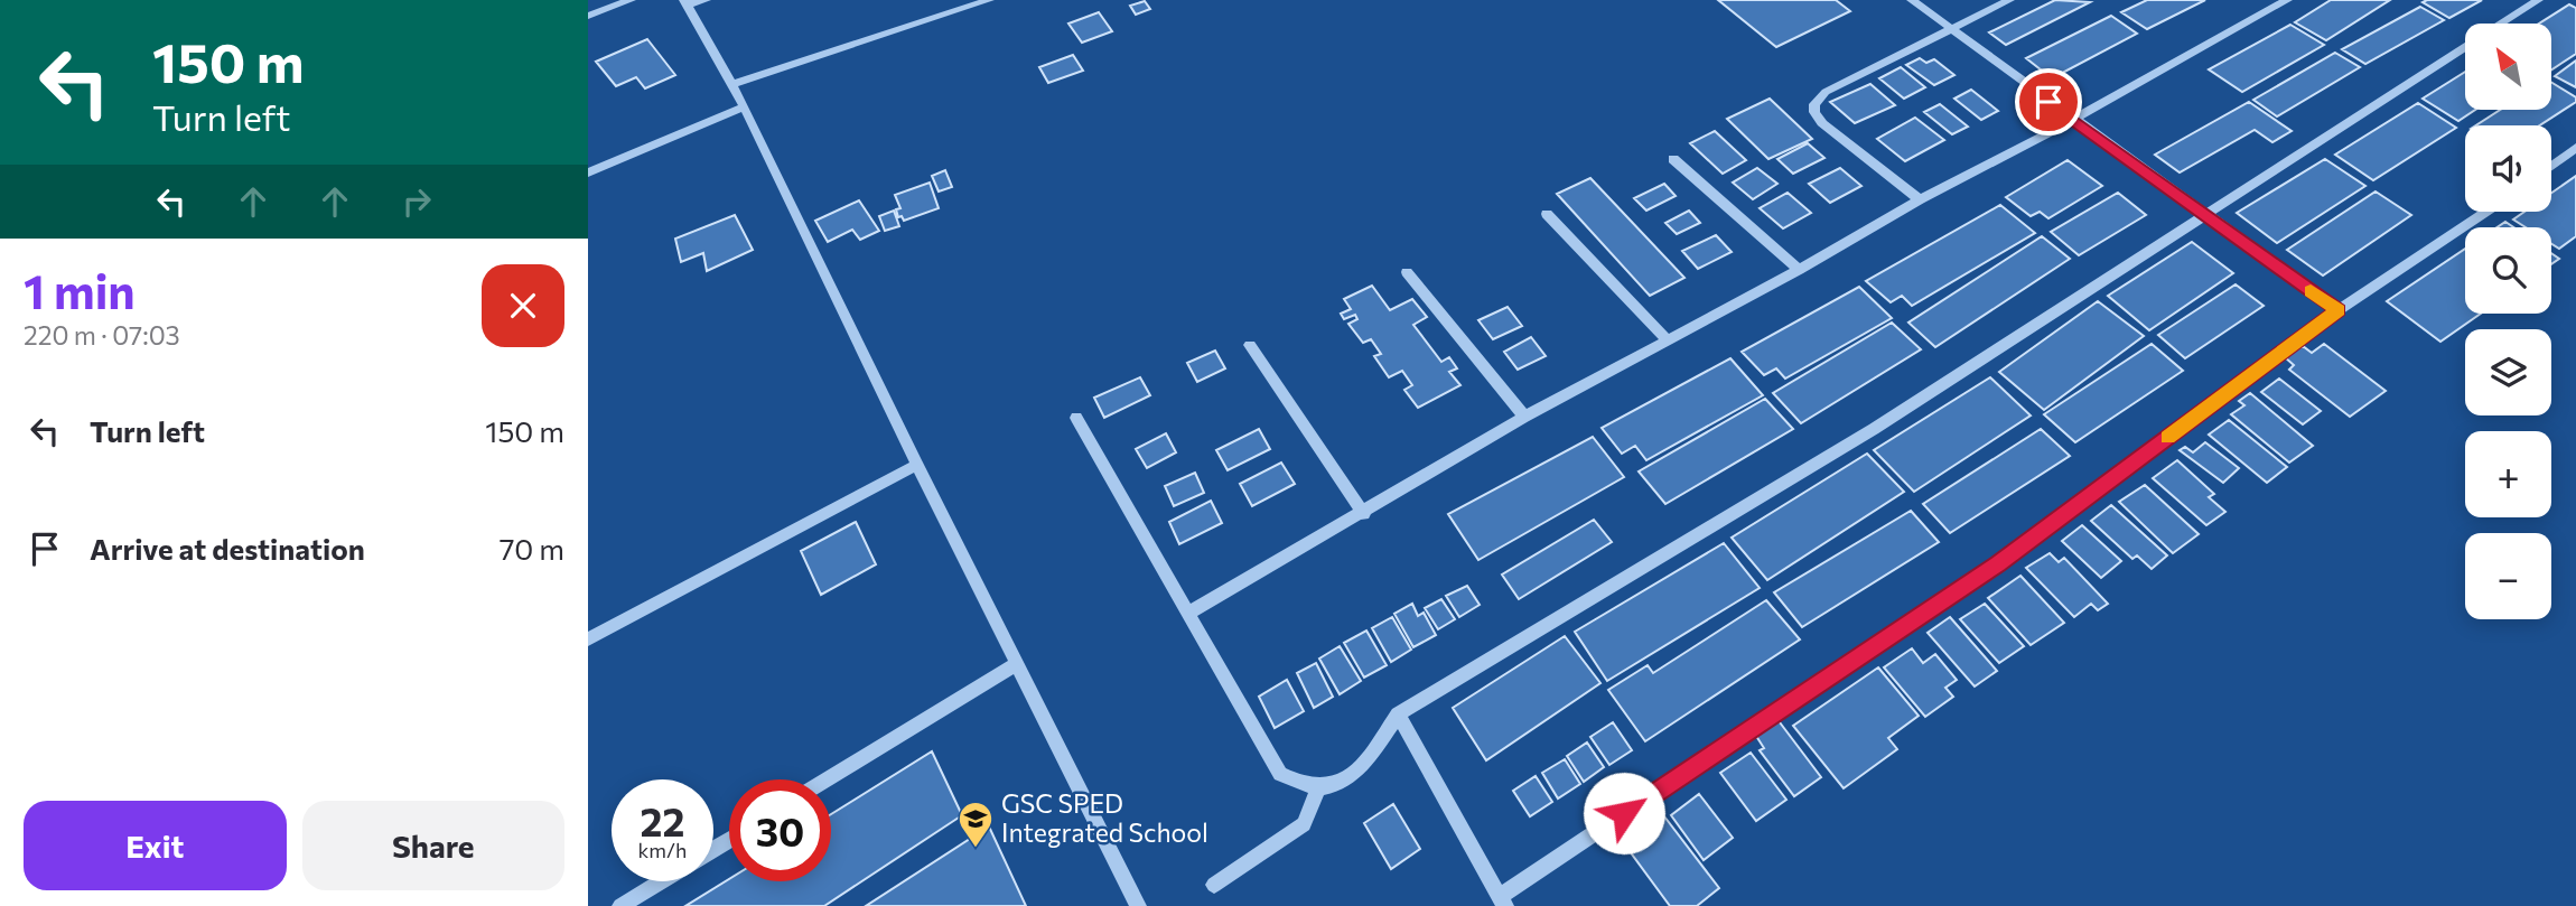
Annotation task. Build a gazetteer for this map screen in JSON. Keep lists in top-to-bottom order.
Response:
{
  "places": {
    "school or university": ["GSC SPED Integrated School"]
  },
  "north": "top left",
  "page": {
    "turn": ["150 m", "Turn left"],
    "map_buttons": ["+", "−"],
    "heading": ["1 min", "220 m · 07:03"],
    "list": [
      {
        "name": "Turn left",
        "value": "150 m"
      },
      {
        "name": "Arrive at destination",
        "value": "70 m"
      }
    ],
    "speed": "22 km/h",
    "limit": "30",
    "buttons": ["Exit", "Share"]
  }
}
